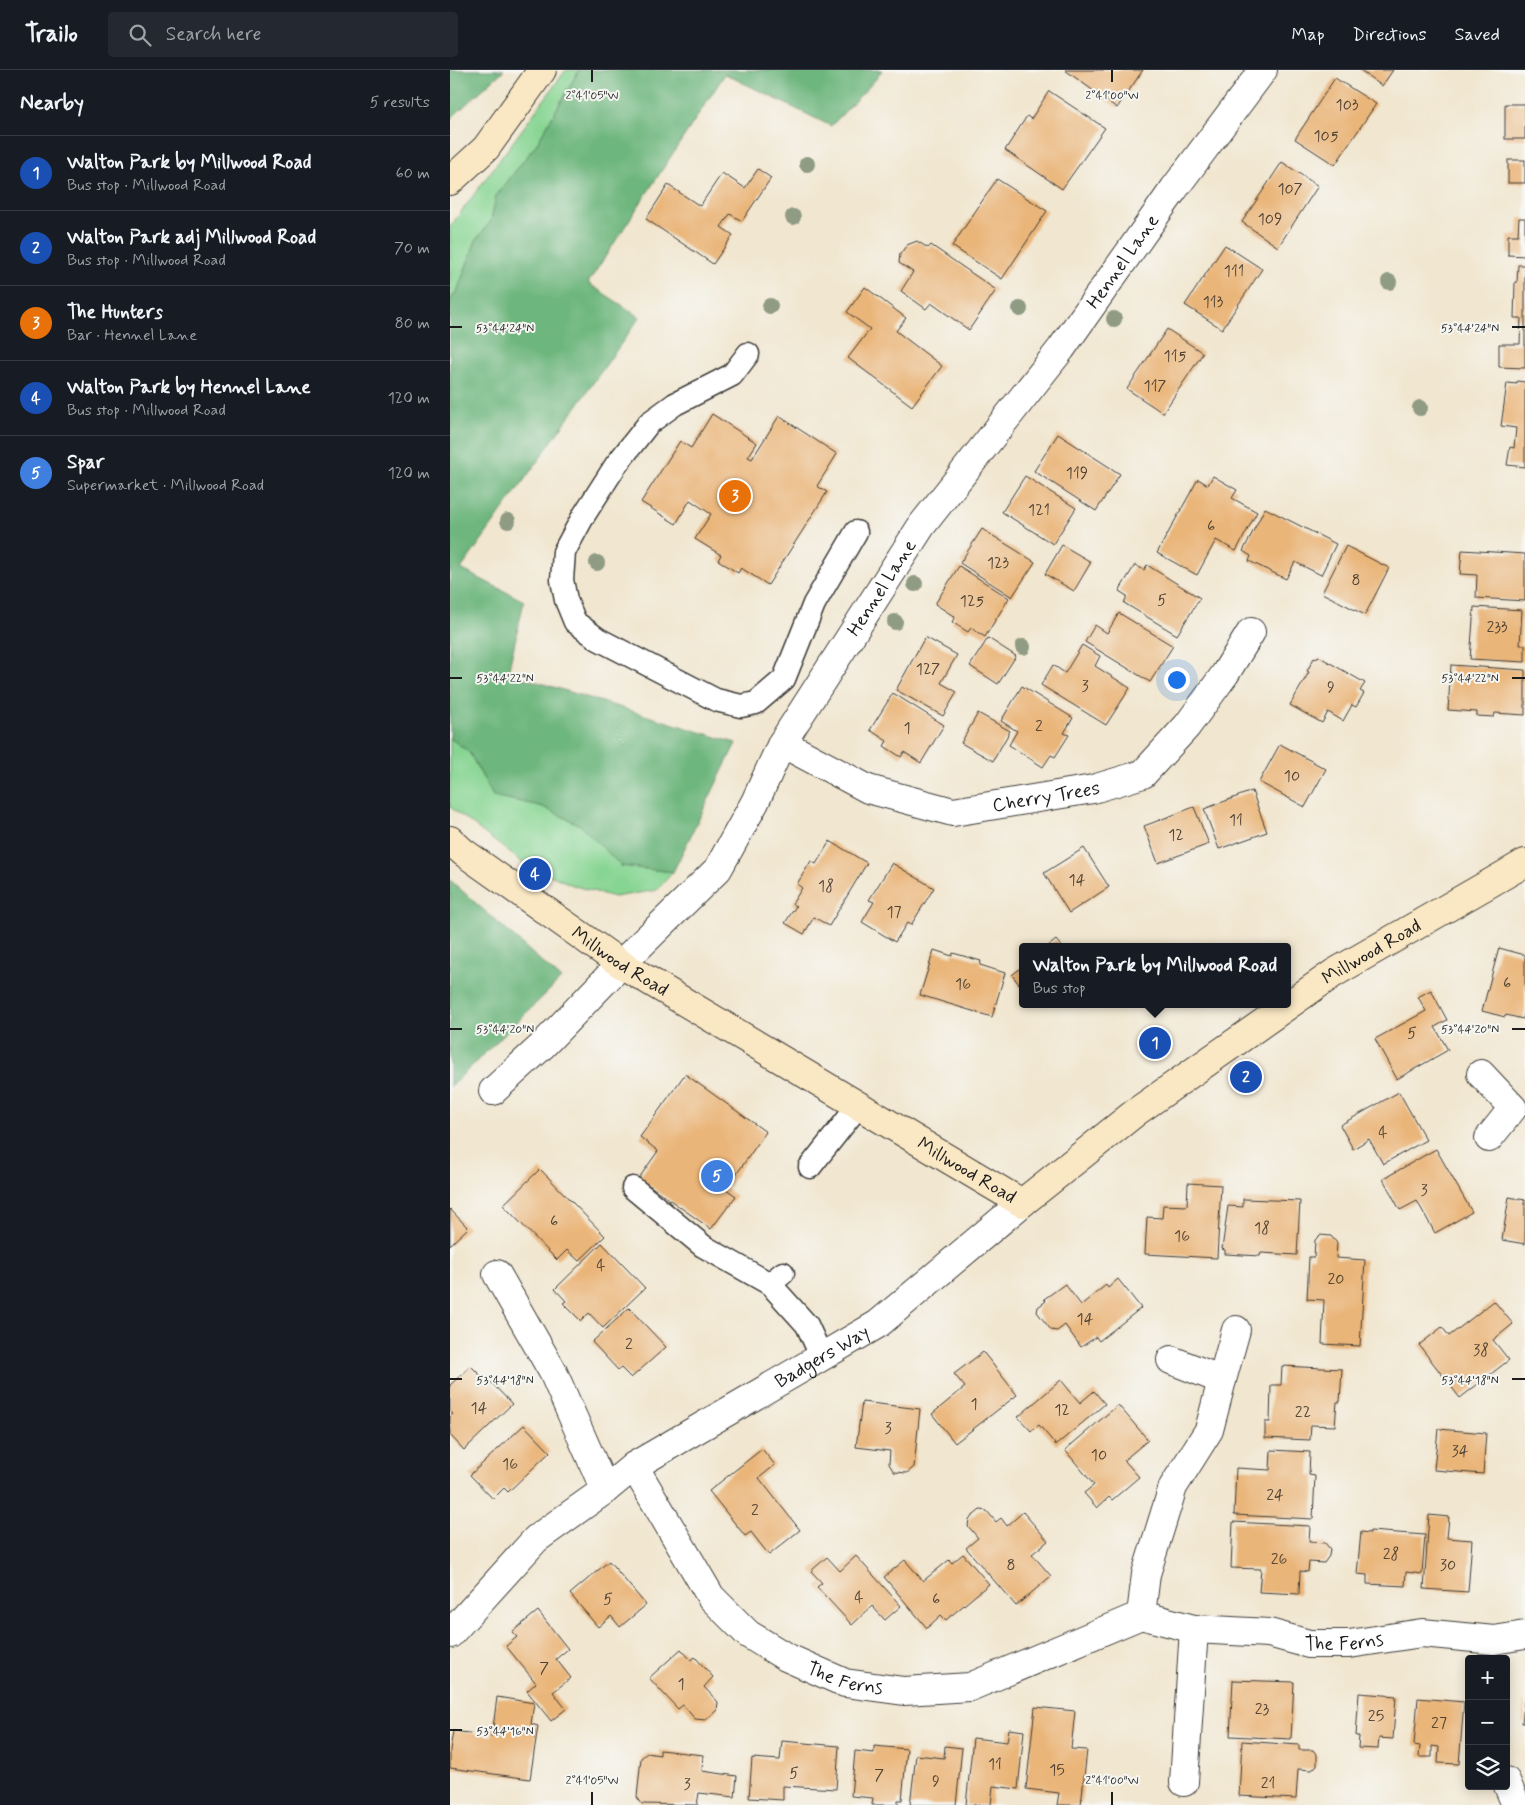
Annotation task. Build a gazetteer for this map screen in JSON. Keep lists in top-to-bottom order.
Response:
{
  "streets": {
    "street": [
      "Hennel Lane",
      "Cherry Trees",
      "Millwood Road",
      "Badgers Way",
      "The Ferns"
    ]
  },
  "crossings": [
    ["Hennel Lane", "Cherry Trees"],
    ["Hennel Lane", "Millwood Road"],
    ["Millwood Road", "Badgers Way"],
    ["Badgers Way", "The Ferns"]
  ],
  "house_numbers": [
    "103",
    "105",
    "107",
    "109",
    "111",
    "113",
    "115",
    "117",
    "119",
    "121",
    "6",
    "123",
    "8",
    "5",
    "125",
    "233",
    "127",
    "3",
    "9",
    "2",
    "1",
    "10",
    "11",
    "12",
    "14",
    "18",
    "17",
    "6",
    "16",
    "5",
    "4",
    "3",
    "6",
    "18",
    "16",
    "4",
    "20",
    "14",
    "2",
    "38",
    "1",
    "14",
    "12",
    "22",
    "3",
    "34",
    "10",
    "16",
    "24",
    "2",
    "28",
    "26",
    "8",
    "30",
    "4",
    "5",
    "6",
    "7",
    "1",
    "23",
    "25",
    "27",
    "11",
    "15",
    "5",
    "7",
    "9",
    "21",
    "3"
  ],
  "page": {
    "header": "Trailo",
    "search": "Search here",
    "nav": ["Map", "Directions", "Saved"],
    "heading": ["Nearby", "5 results"],
    "list": [
      {
        "mark": "1",
        "name": "Walton Park by Millwood Road",
        "note": "Bus stop · Millwood Road",
        "value": "60 m"
      },
      {
        "mark": "2",
        "name": "Walton Park adj Millwood Road",
        "note": "Bus stop · Millwood Road",
        "value": "70 m"
      },
      {
        "mark": "3",
        "name": "The Hunters",
        "note": "Bar · Hennel Lane",
        "value": "80 m"
      },
      {
        "mark": "4",
        "name": "Walton Park by Hennel Lane",
        "note": "Bus stop · Millwood Road",
        "value": "120 m"
      },
      {
        "mark": "5",
        "name": "Spar",
        "note": "Supermarket · Millwood Road",
        "value": "120 m"
      }
    ],
    "pins": [
      "3",
      "4",
      "1",
      "2",
      "5"
    ],
    "popup": ["Walton Park by Millwood Road", "Bus stop"],
    "map_buttons": ["+", "−"]
  },
  "coordinates": [
    "2°41'05\"W",
    "2°41'00\"W",
    "53°44'24\"N",
    "53°44'22\"N",
    "53°44'20\"N",
    "53°44'18\"N",
    "53°44'16\"N"
  ]
}
